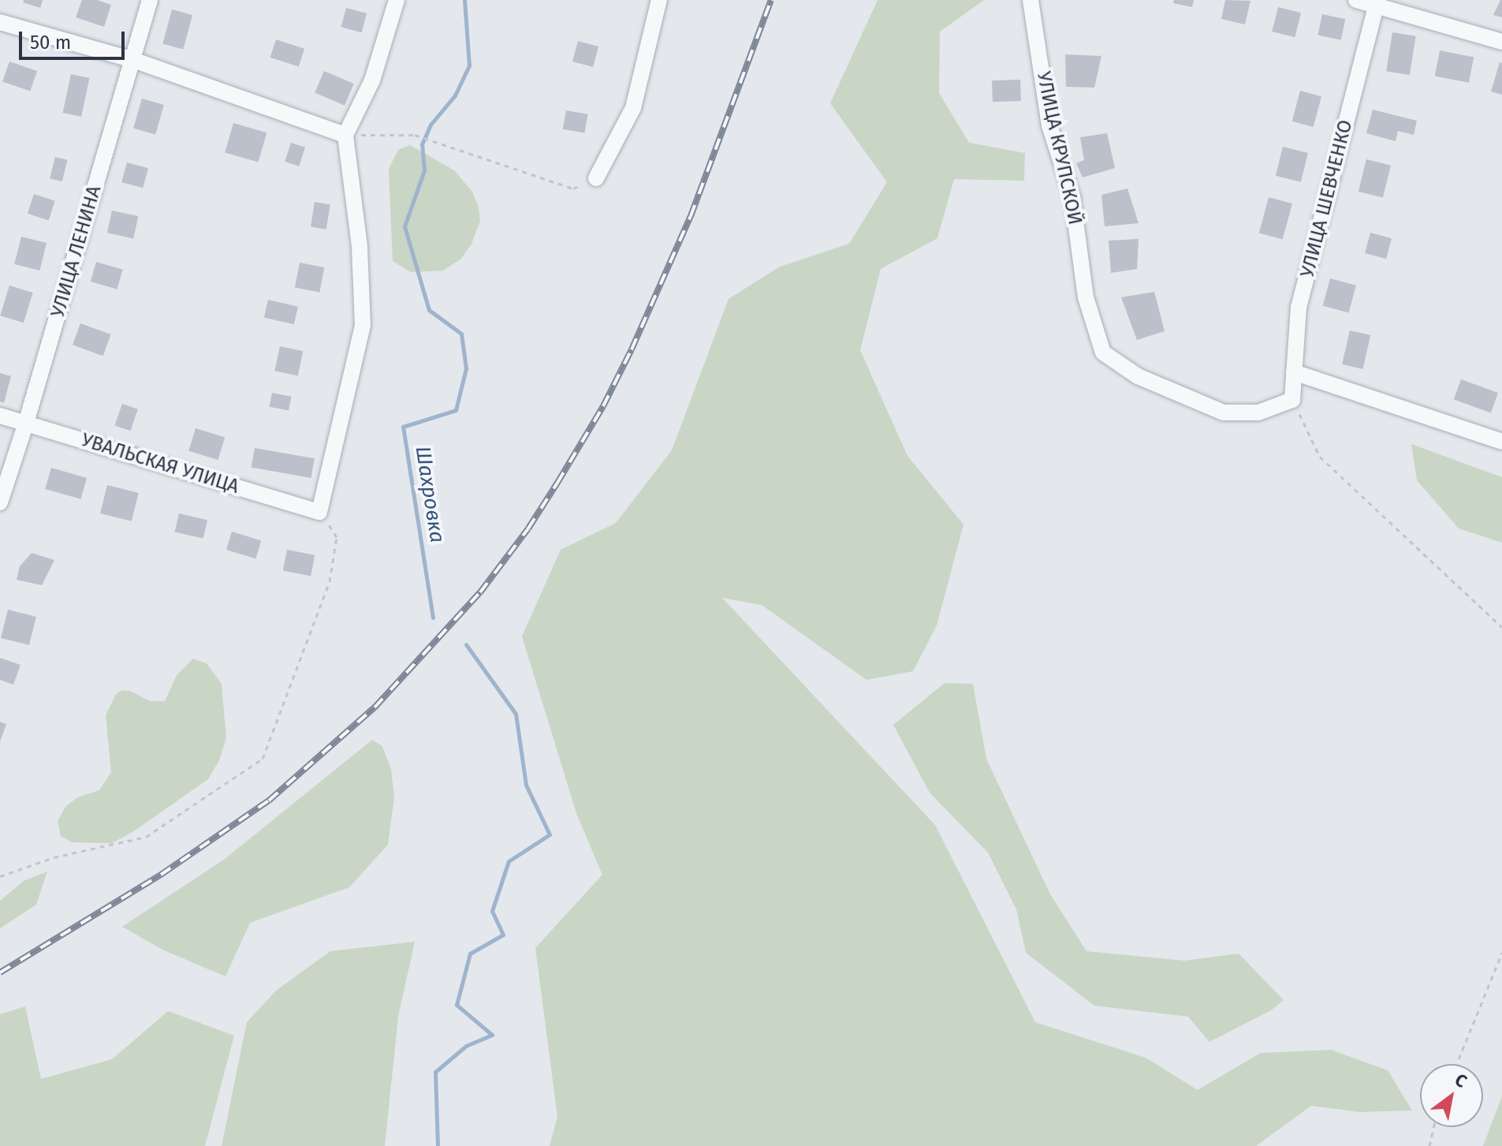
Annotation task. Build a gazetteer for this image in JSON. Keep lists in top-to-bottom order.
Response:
{
  "streets": {
    "street": [
      "УЛИЦА КРУПСКОЙ",
      "УЛИЦА ШЕВЧЕНКО",
      "УЛИЦА ЛЕНИНА",
      "УВАЛЬСКАЯ УЛИЦА"
    ]
  },
  "crossings": [
    ["УЛИЦА КРУПСКОЙ", "УЛИЦА ШЕВЧЕНКО"],
    ["УЛИЦА ЛЕНИНА", "УВАЛЬСКАЯ УЛИЦА"]
  ],
  "water": ["Шахровка"],
  "scale_bar": "50 m",
  "north": "top right"
}
